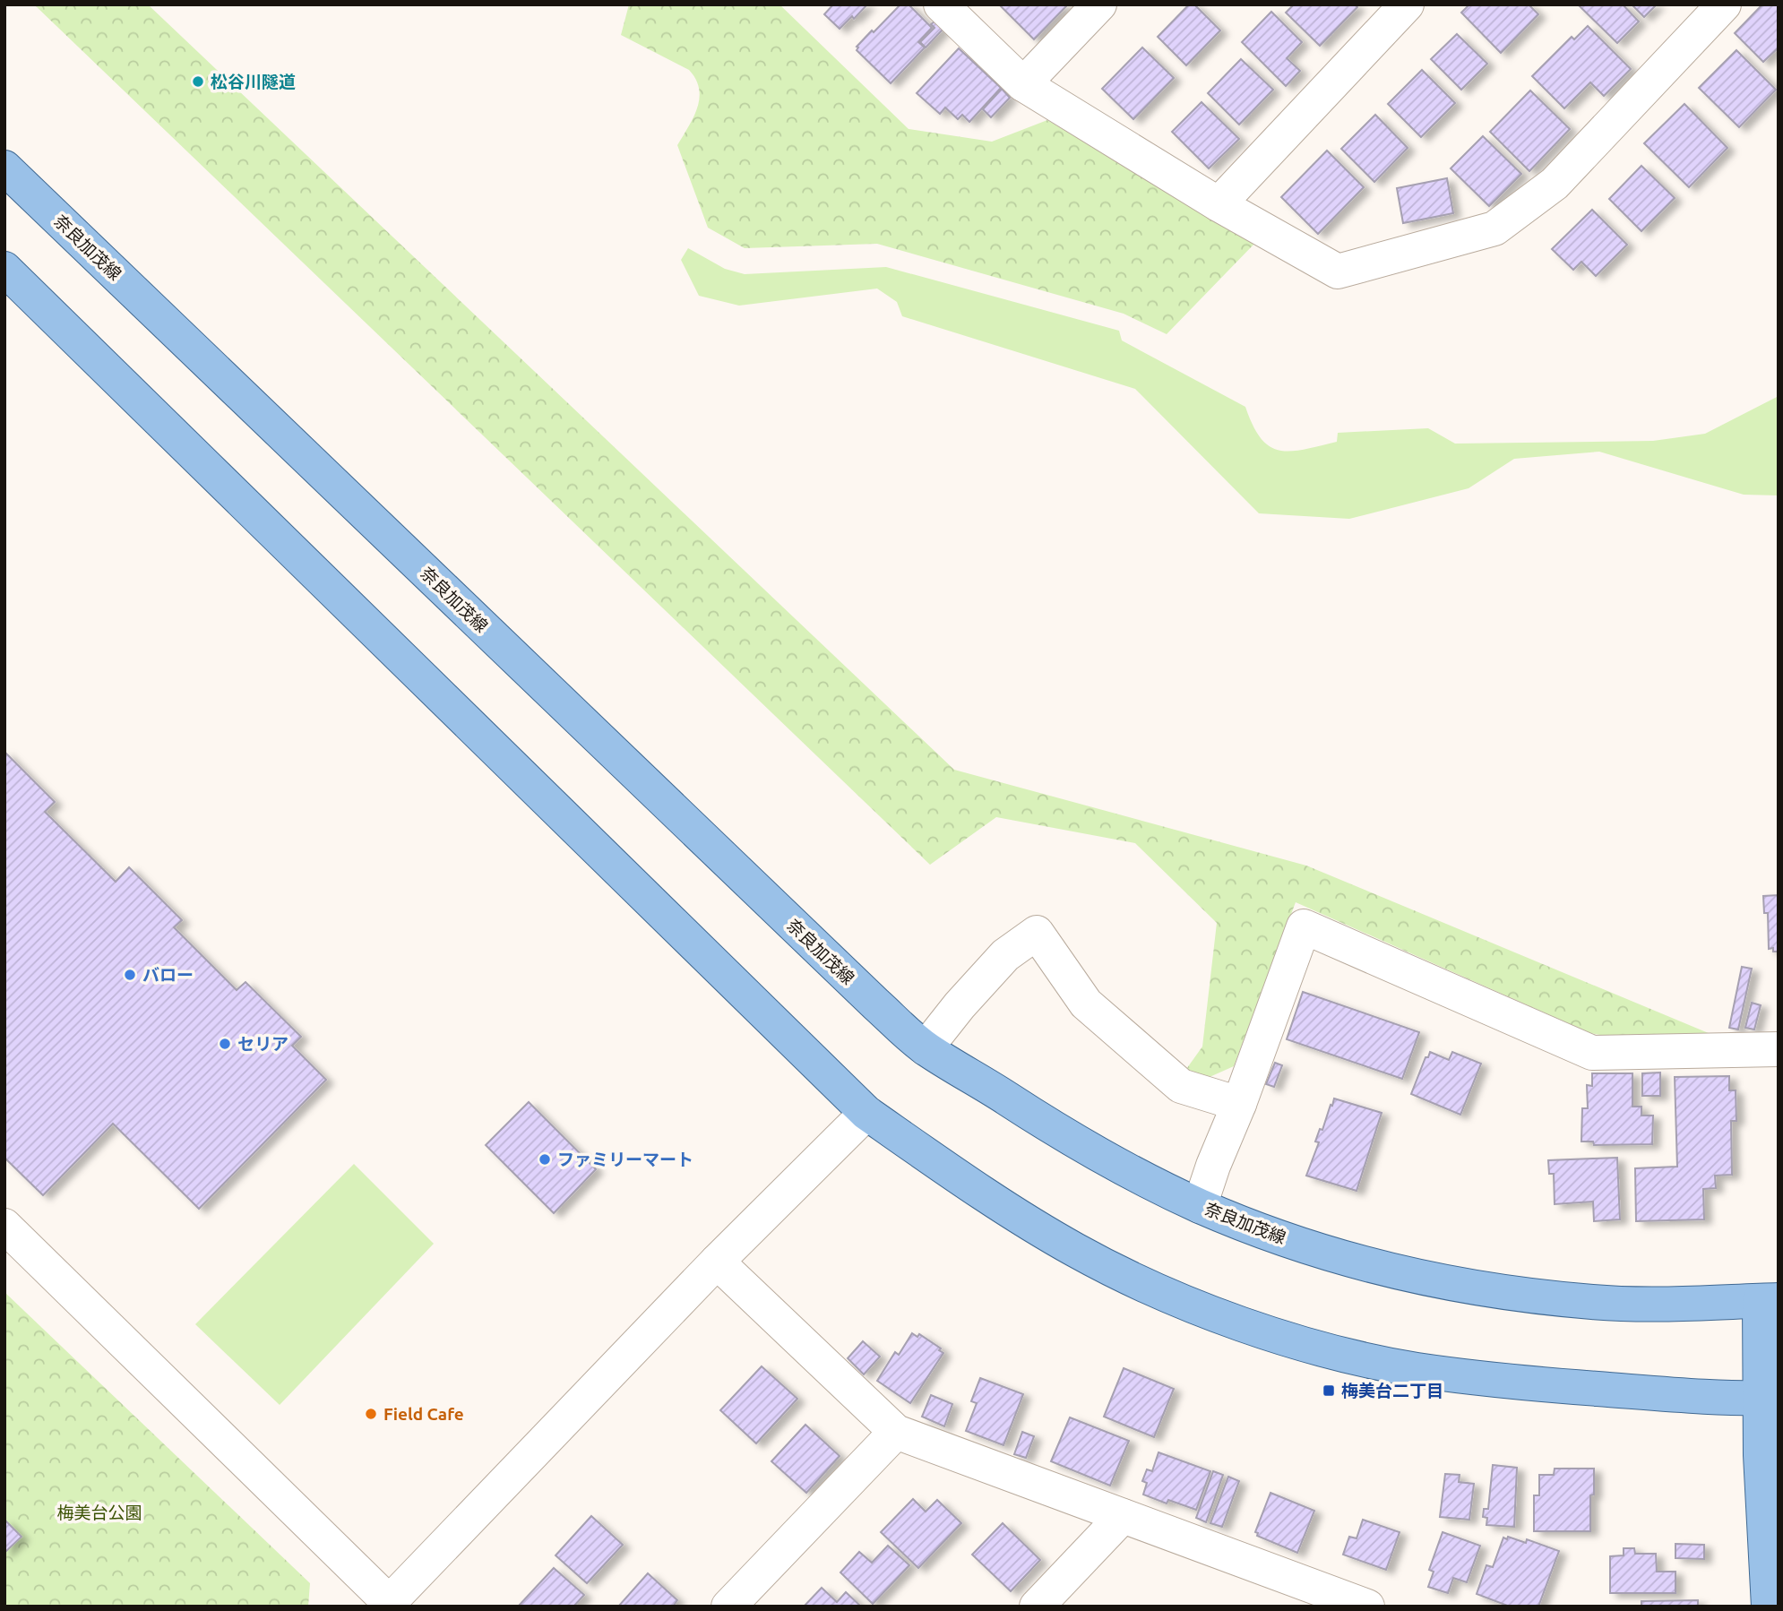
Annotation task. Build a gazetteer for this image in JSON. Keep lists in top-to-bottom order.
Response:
{
  "streets": {
    "main road": ["奈良加茂線"]
  },
  "parks": ["梅美台公園"],
  "places": {
    "other": [
      "松谷川隧道",
      "バロー",
      "セリア",
      "ファミリーマート",
      "Field Cafe"
    ],
    "transit": ["梅美台二丁目"]
  }
}
